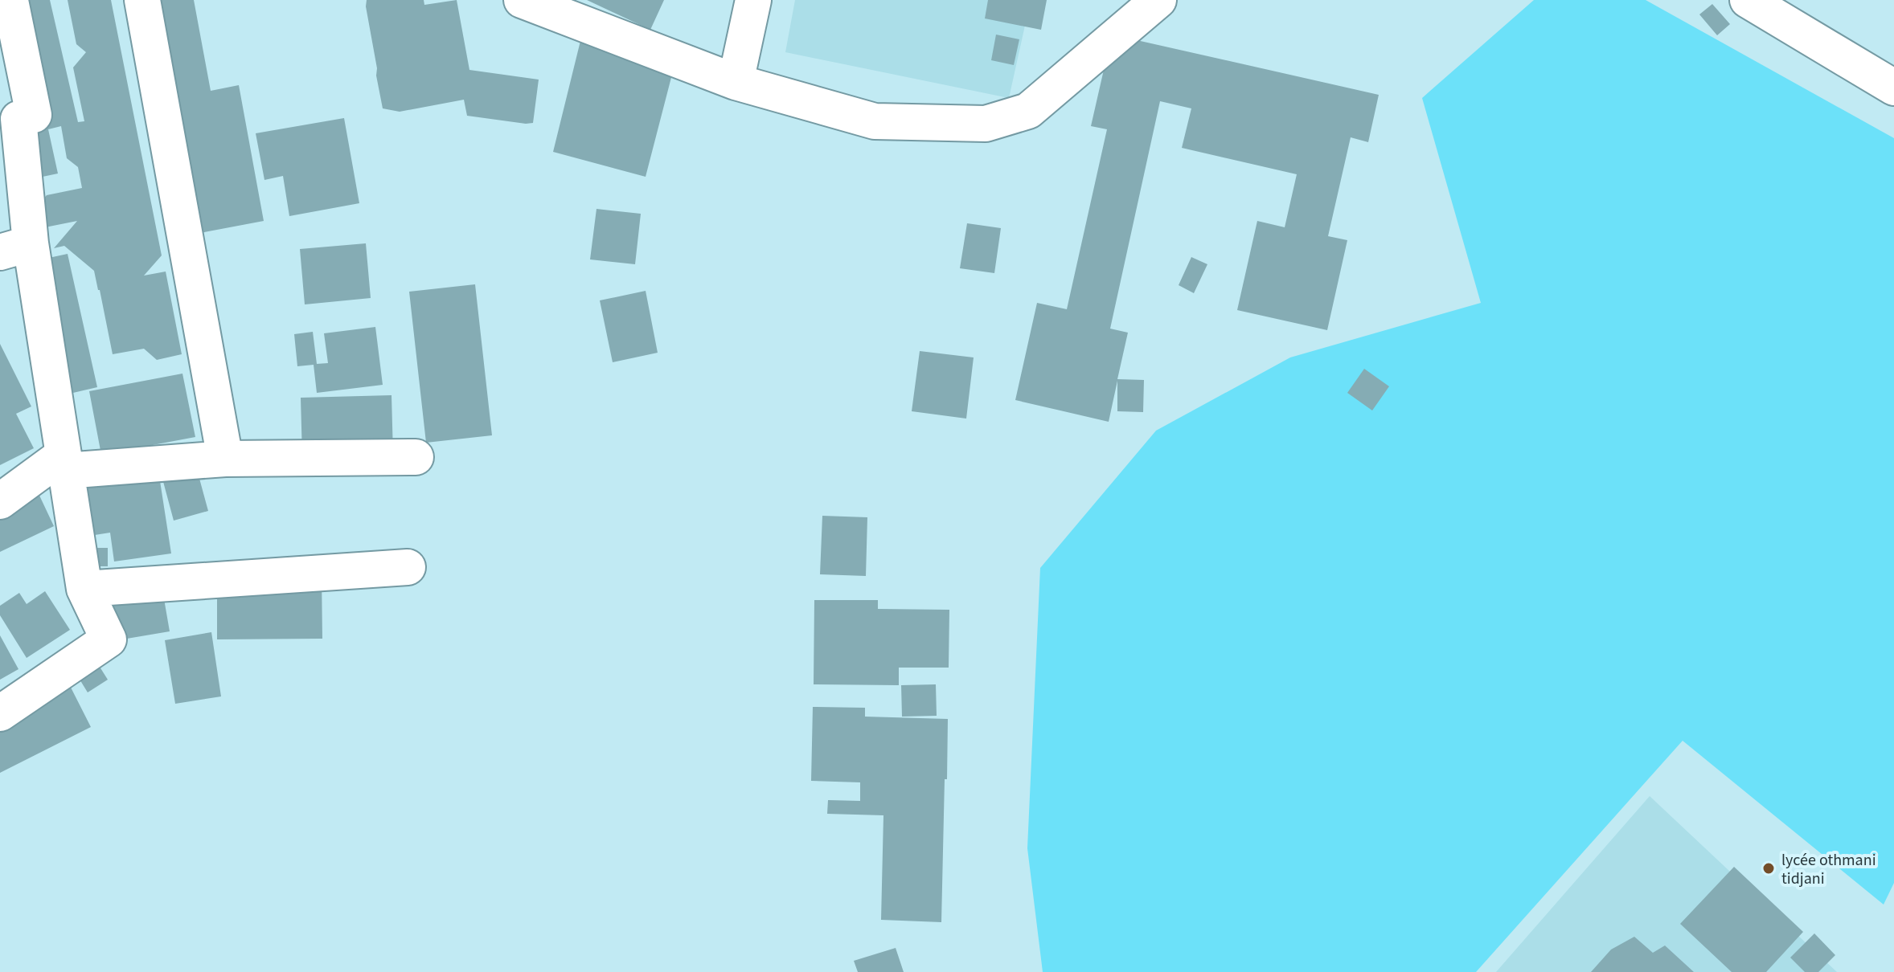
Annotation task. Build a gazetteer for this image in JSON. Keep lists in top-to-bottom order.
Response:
{
  "places": ["lycée othmani tidjani"]
}
